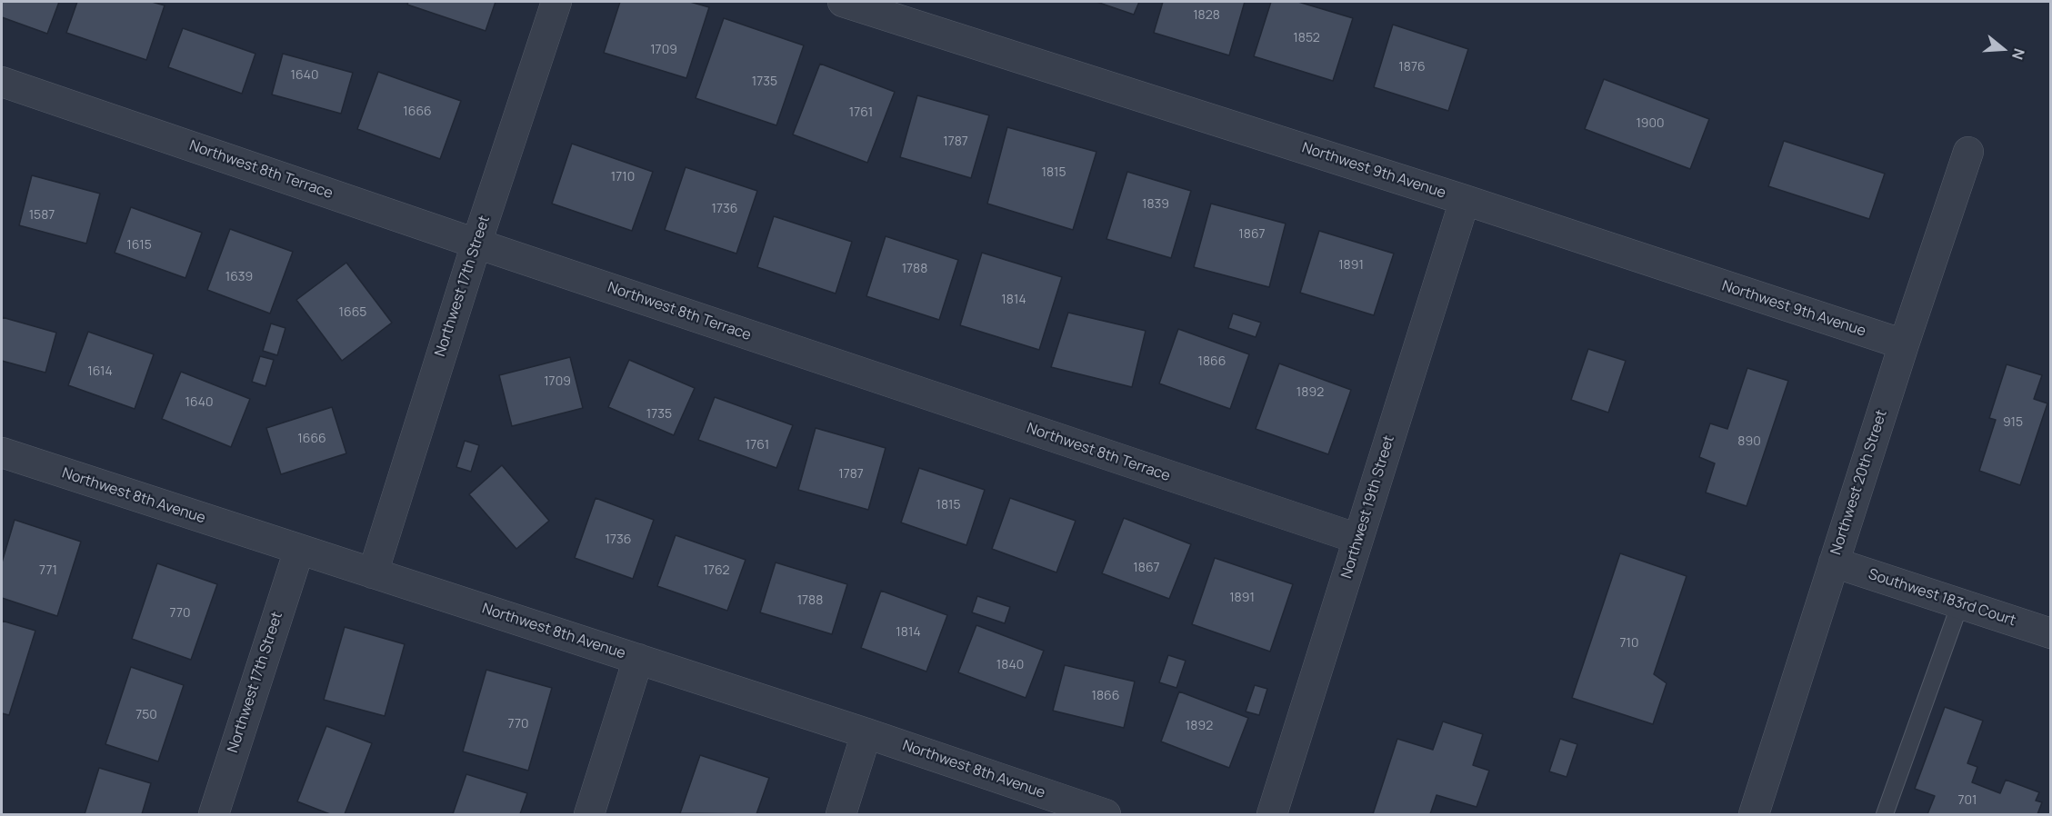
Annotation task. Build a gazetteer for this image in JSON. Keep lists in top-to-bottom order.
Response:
{
  "streets": {
    "street": [
      "Northwest 8th Terrace",
      "Northwest 9th Avenue",
      "Northwest 17th Street",
      "Northwest 20th Street",
      "Northwest 8th Avenue",
      "Northwest 19th Street",
      "Southwest 183rd Court"
    ]
  },
  "crossings": [
    ["Northwest 8th Terrace", "Northwest 17th Street"],
    ["Northwest 8th Terrace", "Northwest 19th Street"],
    ["Northwest 9th Avenue", "Northwest 20th Street"],
    ["Northwest 9th Avenue", "Northwest 19th Street"],
    ["Northwest 17th Street", "Northwest 8th Avenue"],
    ["Northwest 20th Street", "Southwest 183rd Court"]
  ],
  "house_numbers": [
    "1828",
    "1852",
    "1709",
    "1876",
    "1640",
    "1735",
    "1666",
    "1761",
    "1900",
    "1787",
    "1815",
    "1710",
    "1839",
    "1736",
    "1587",
    "1867",
    "1615",
    "1891",
    "1788",
    "1639",
    "1814",
    "1665",
    "1866",
    "1614",
    "1709",
    "1892",
    "1640",
    "1735",
    "915",
    "1666",
    "890",
    "1761",
    "1787",
    "1815",
    "1736",
    "1867",
    "771",
    "1762",
    "1891",
    "1788",
    "770",
    "1814",
    "710",
    "1840",
    "1866",
    "750",
    "770",
    "1892",
    "701"
  ],
  "north": "right"
}
